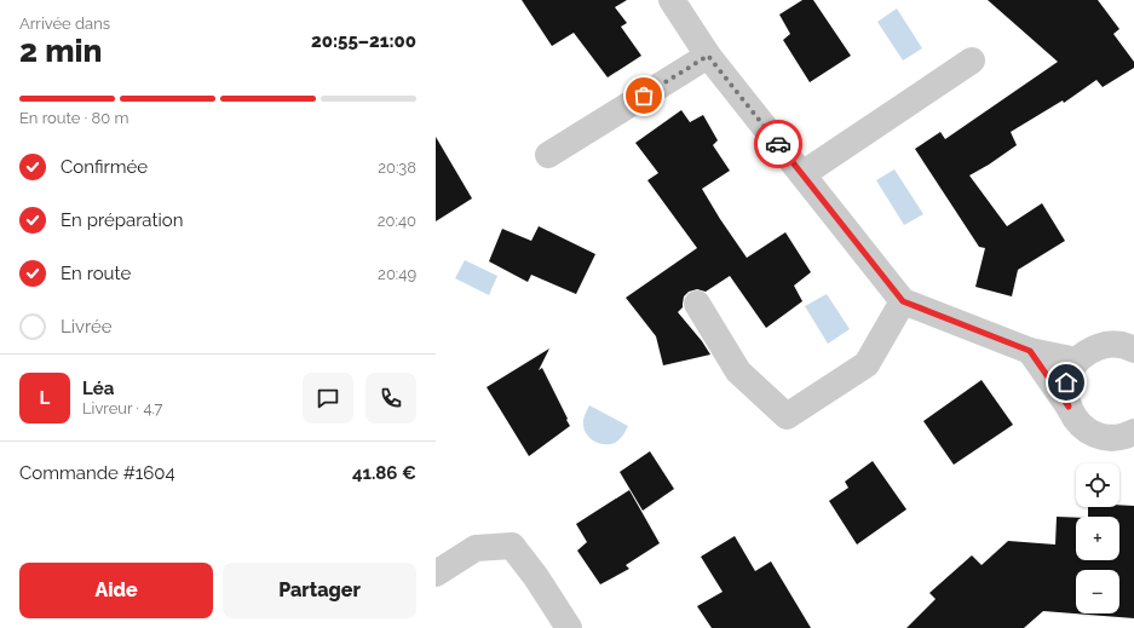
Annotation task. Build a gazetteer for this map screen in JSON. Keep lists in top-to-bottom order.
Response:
{
  "page": {
    "heading": ["2 min", "Arrivée dans", "20:55–21:00"],
    "panel": [
      "Léa",
      "Livreur · 4.7",
      "Commande #1604",
      "41.86 €"
    ],
    "bar": "En route · 80 m",
    "list": [
      ["Confirmée", "20:38"],
      ["En préparation", "20:40"],
      ["En route", "20:49"],
      "Livrée"
    ],
    "round": "L",
    "map_buttons": ["+", "−"],
    "buttons": ["Aide", "Partager"]
  }
}
